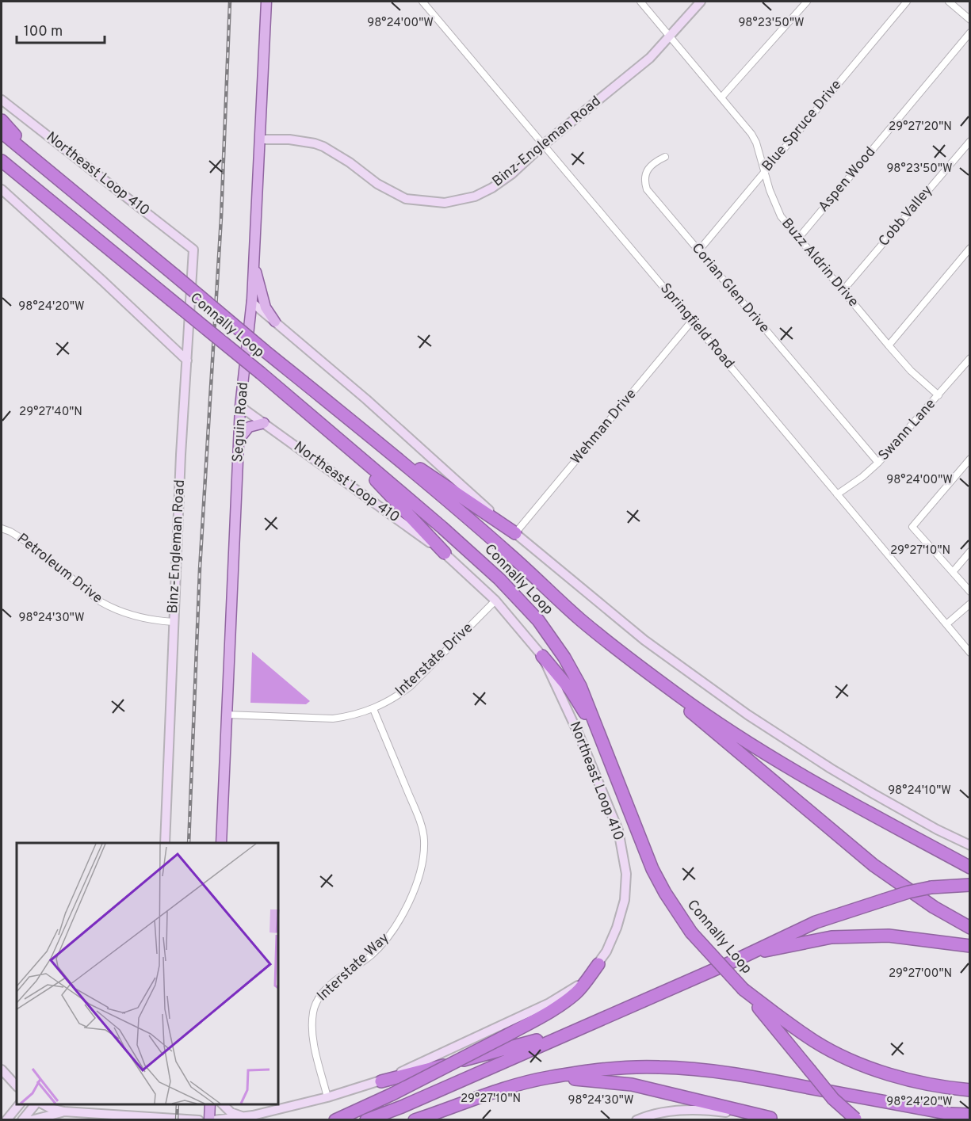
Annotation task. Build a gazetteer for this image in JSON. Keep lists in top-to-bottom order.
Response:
{
  "streets": {
    "highway": ["Connally Loop"],
    "main road": ["Binz-Engleman Road", "Northeast Loop 410", "Seguin Road"],
    "street": [
      "Blue Spruce Drive",
      "Aspen Wood",
      "Cobb Valley",
      "Buzz Aldrin Drive",
      "Corian Glen Drive",
      "Springfield Road",
      "Wehman Drive",
      "Swann Lane",
      "Petroleum Drive",
      "Interstate Drive",
      "Interstate Way"
    ]
  },
  "crossings": [
    ["Blue Spruce Drive", "Buzz Aldrin Drive"],
    ["Blue Spruce Drive", "Corian Glen Drive"],
    ["Binz-Engleman Road", "Northeast Loop 410"],
    ["Binz-Engleman Road", "Buzz Aldrin Drive"],
    ["Binz-Engleman Road", "Springfield Road"],
    ["Binz-Engleman Road", "Seguin Road"],
    ["Binz-Engleman Road", "Petroleum Drive"],
    ["Northeast Loop 410", "Seguin Road"],
    ["Northeast Loop 410", "Interstate Drive"],
    ["Northeast Loop 410", "Interstate Way"],
    ["Aspen Wood", "Buzz Aldrin Drive"],
    ["Cobb Valley", "Buzz Aldrin Drive"],
    ["Buzz Aldrin Drive", "Swann Lane"],
    ["Corian Glen Drive", "Swann Lane"],
    ["Springfield Road", "Wehman Drive"],
    ["Springfield Road", "Swann Lane"],
    ["Seguin Road", "Interstate Drive"],
    ["Interstate Drive", "Interstate Way"]
  ],
  "scale_bar": "100 m",
  "coordinates": [
    "98°23'50\"W",
    "98°24'00\"W",
    "29°27'20\"N",
    "98°24'20\"W",
    "29°27'40\"N",
    "29°27'10\"N",
    "98°24'30\"W",
    "98°24'10\"W",
    "29°27'00\"N"
  ]
}
